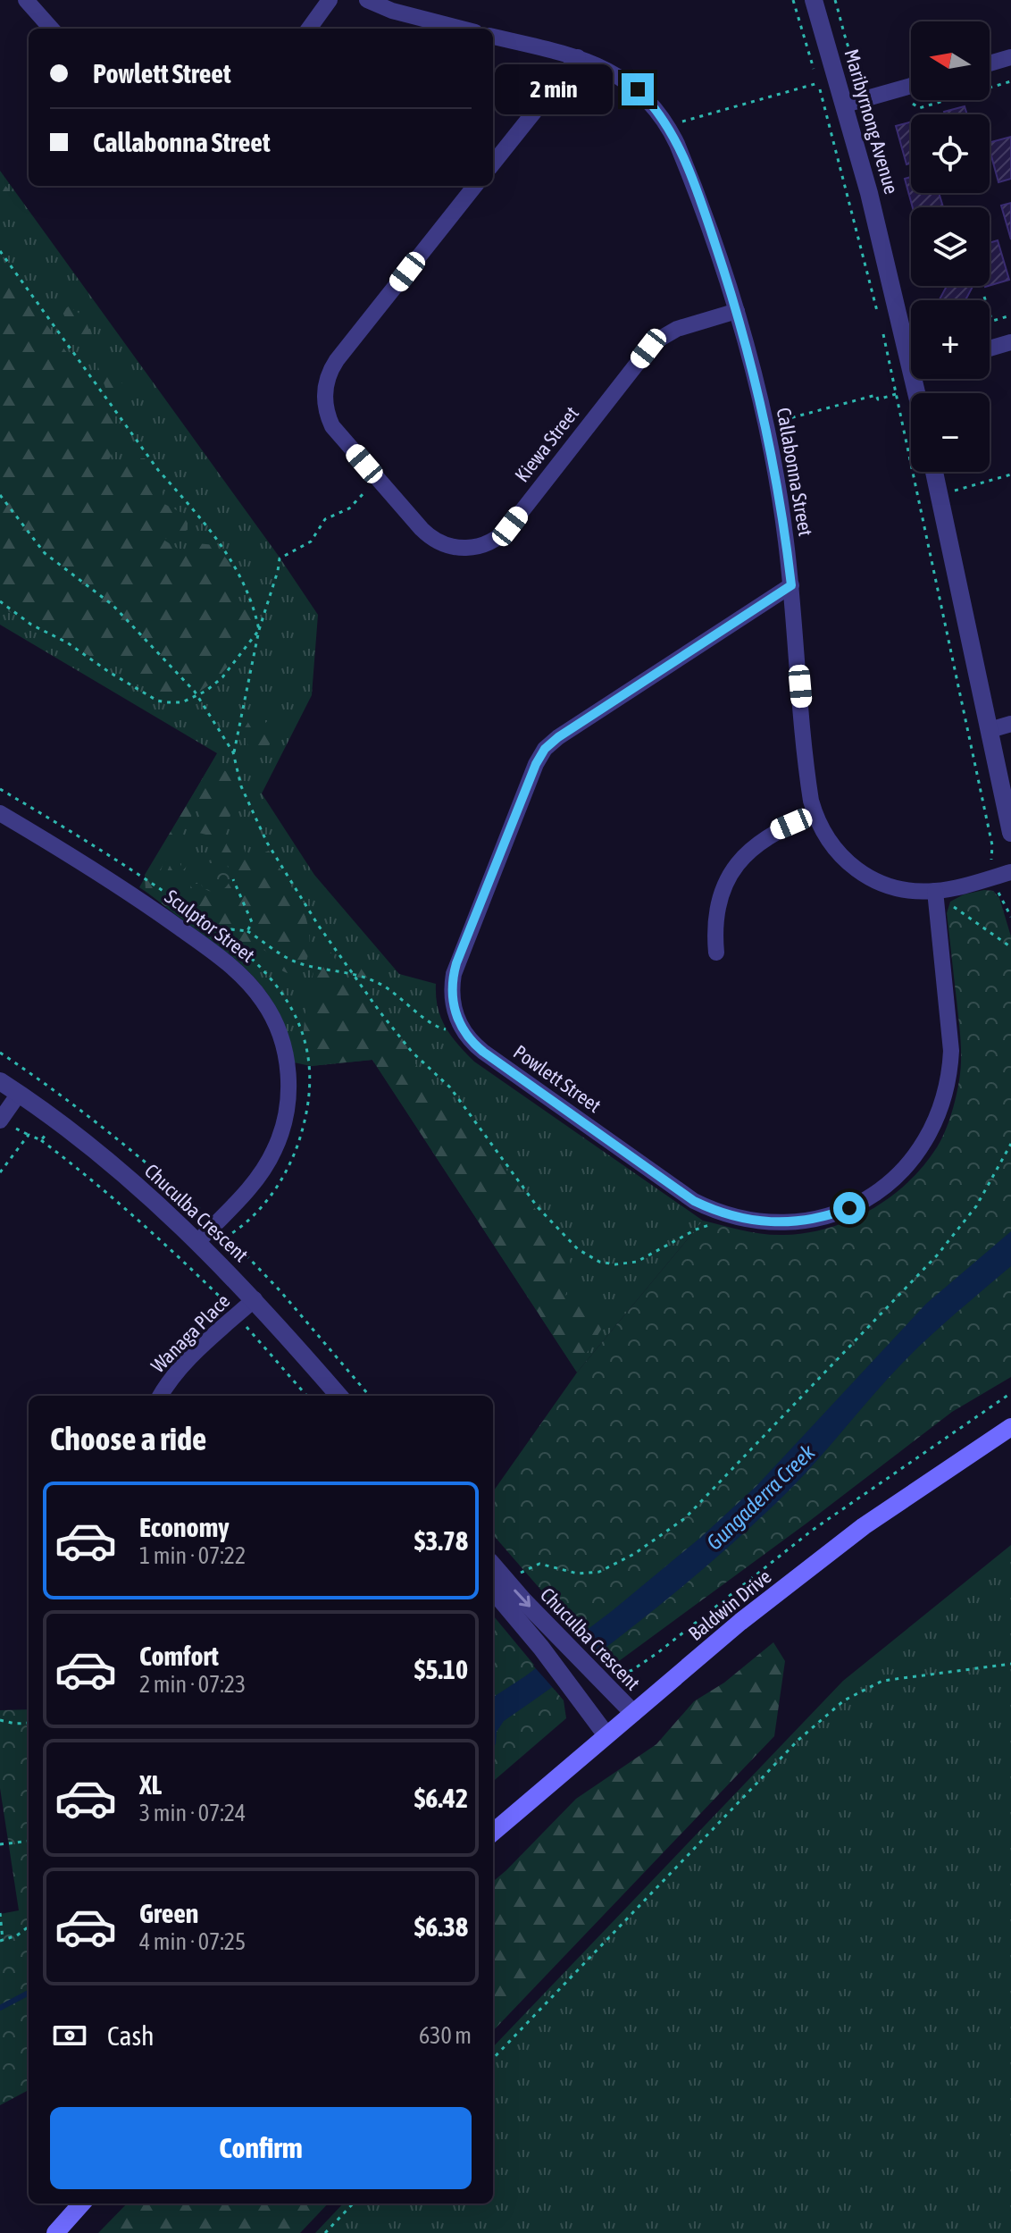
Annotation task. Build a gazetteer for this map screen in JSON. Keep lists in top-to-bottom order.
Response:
{
  "streets": {
    "main road": ["Baldwin Drive"],
    "street": [
      "Maribyrnong Avenue",
      "Kiewa Street",
      "Callabonna Street",
      "Sculptor Street",
      "Powlett Street",
      "Chuculba Crescent",
      "Wanaga Place"
    ]
  },
  "crossings": [
    ["Kiewa Street", "Callabonna Street"],
    ["Callabonna Street", "Powlett Street"],
    ["Sculptor Street", "Chuculba Crescent"],
    ["Chuculba Crescent", "Wanaga Place"],
    ["Chuculba Crescent", "Baldwin Drive"]
  ],
  "water": ["Gungaderra Creek"],
  "north": "left",
  "page": {
    "map_buttons": ["+", "−"],
    "banner": ["Powlett Street", "Callabonna Street"],
    "bubble": "2 min",
    "heading": "Choose a ride",
    "list": [
      {
        "name": "Economy",
        "note": "1 min · 07:22",
        "value": "$3.78"
      },
      {
        "name": "Comfort",
        "note": "2 min · 07:23",
        "value": "$5.10"
      },
      {
        "name": "XL",
        "note": "3 min · 07:24",
        "value": "$6.42"
      },
      {
        "name": "Green",
        "note": "4 min · 07:25",
        "value": "$6.38"
      }
    ],
    "pay": ["Cash", "630 m"],
    "buttons": "Confirm"
  }
}
